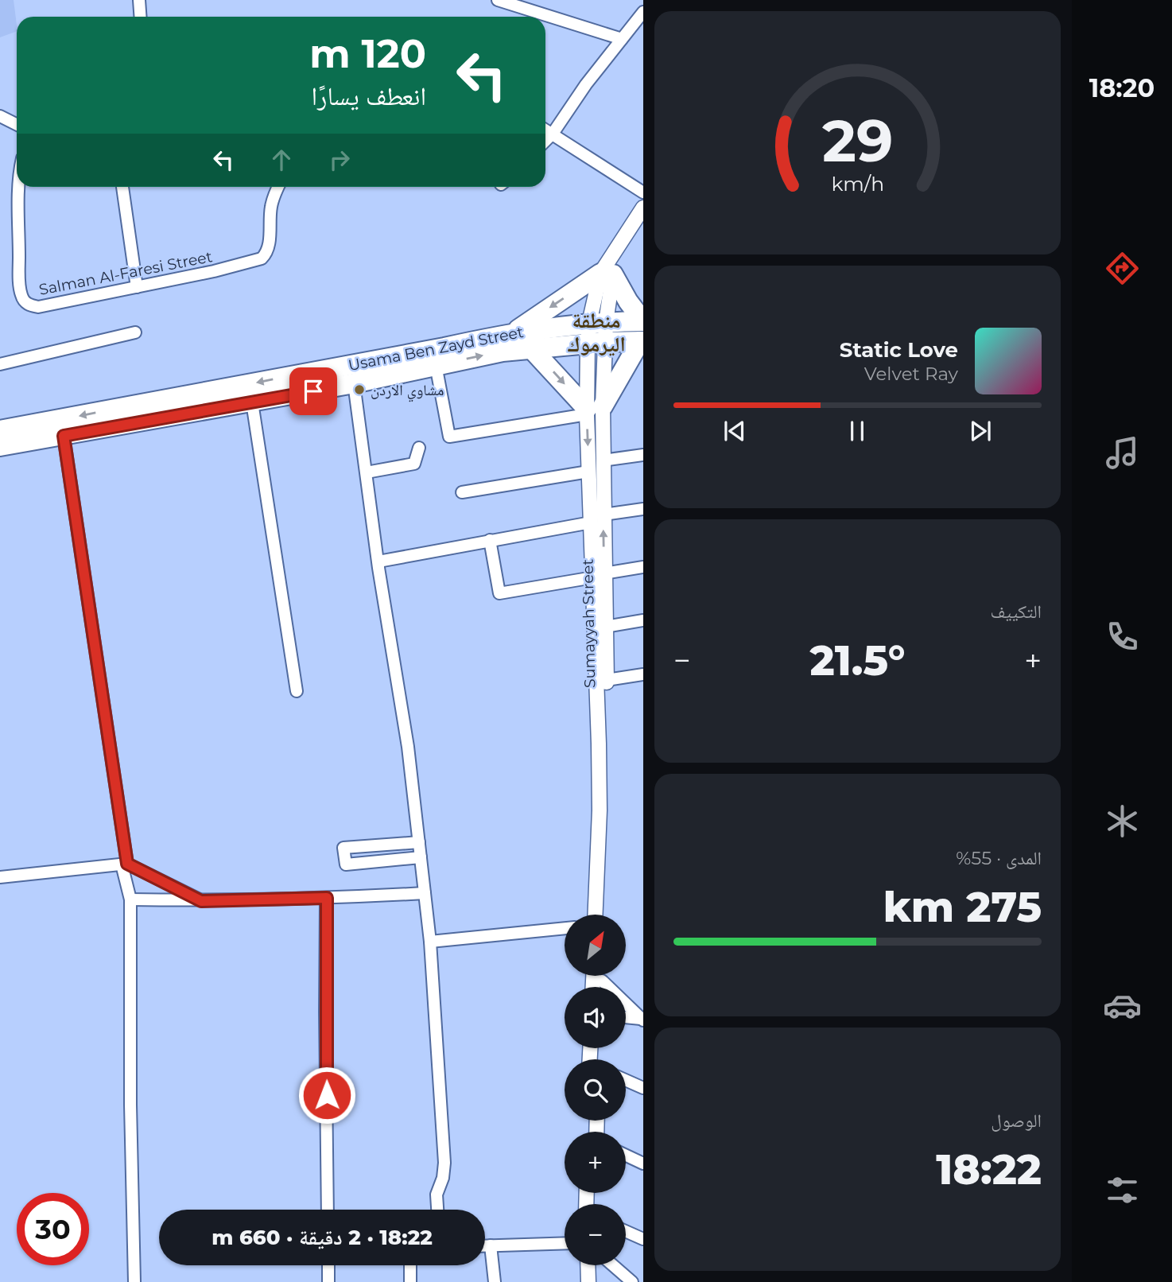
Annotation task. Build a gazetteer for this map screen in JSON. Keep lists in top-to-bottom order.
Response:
{
  "streets": {
    "highway": ["Usama Ben Zayd Street"],
    "street": ["Salman Al-Faresi Street", "Sumayyah Street"]
  },
  "crossings": [
    ["Usama Ben Zayd Street", "Sumayyah Street"]
  ],
  "districts": ["منطقة اليرموك"],
  "places": ["مشاوي الاردن"],
  "north": "top right",
  "page": {
    "tabs": "18:20",
    "turn": ["120 m", "انعطف يسارًا"],
    "song": ["Static Love", "Velvet Ray"],
    "tile": [
      "التكييف",
      ["المدى · 55%", "275 km"],
      ["الوصول", "18:22"]
    ],
    "heat": ["−", "21.5°", "+"],
    "map_buttons": ["+", "−"],
    "limit": "30",
    "trip": "18:22 · 2 دقيقة · 660 m",
    "gauge": ["29", "km/h"]
  }
}
